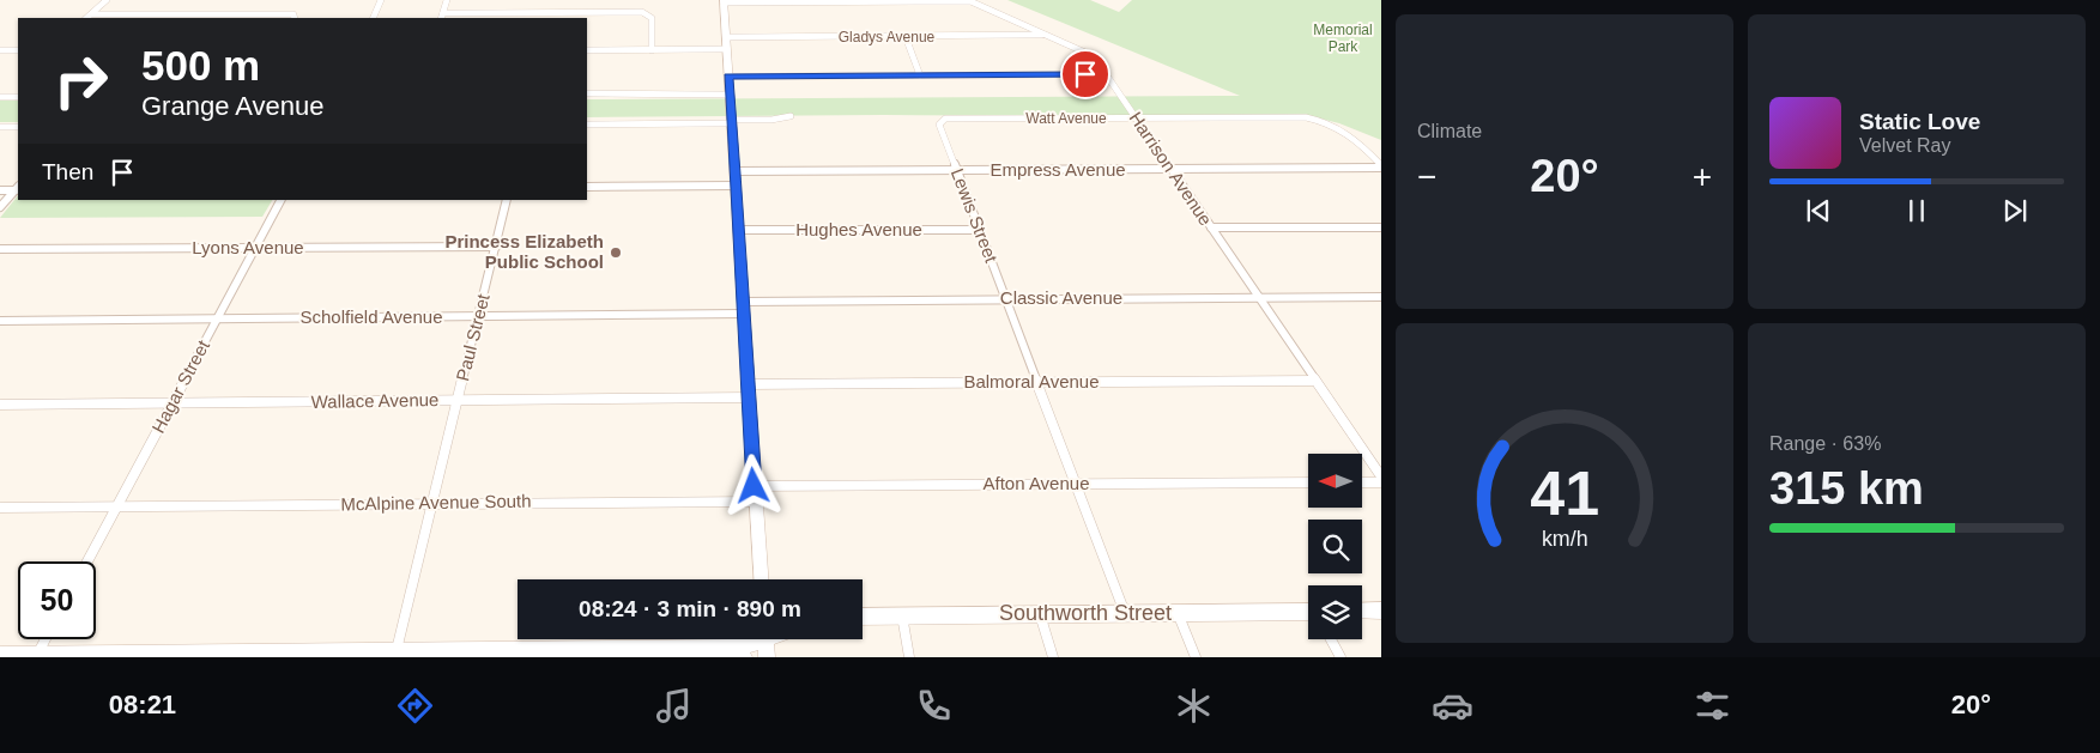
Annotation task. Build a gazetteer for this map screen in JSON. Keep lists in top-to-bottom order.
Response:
{
  "streets": {
    "main road": ["Southworth Street"],
    "street": [
      "Gladys Avenue",
      "Watt Avenue",
      "Harrison Avenue",
      "Empress Avenue",
      "Lewis Street",
      "Hughes Avenue",
      "Lyons Avenue",
      "Classic Avenue",
      "Scholfield Avenue",
      "Paul Street",
      "Balmoral Avenue",
      "Hagar Street",
      "Wallace Avenue",
      "Afton Avenue",
      "McAlpine Avenue South"
    ]
  },
  "crossings": [
    ["Gladys Avenue", "Harrison Avenue"],
    ["Watt Avenue", "Harrison Avenue"],
    ["Watt Avenue", "Empress Avenue"],
    ["Watt Avenue", "Lewis Street"],
    ["Harrison Avenue", "Empress Avenue"],
    ["Harrison Avenue", "Classic Avenue"],
    ["Harrison Avenue", "Balmoral Avenue"],
    ["Empress Avenue", "Lewis Street"],
    ["Lewis Street", "Hughes Avenue"],
    ["Lewis Street", "Classic Avenue"],
    ["Lewis Street", "Balmoral Avenue"],
    ["Lewis Street", "Afton Avenue"],
    ["Lewis Street", "Southworth Street"],
    ["Lyons Avenue", "Paul Street"],
    ["Lyons Avenue", "Hagar Street"],
    ["Classic Avenue", "Scholfield Avenue"],
    ["Scholfield Avenue", "Paul Street"],
    ["Scholfield Avenue", "Hagar Street"],
    ["Paul Street", "Wallace Avenue"],
    ["Paul Street", "McAlpine Avenue South"],
    ["Balmoral Avenue", "Wallace Avenue"],
    ["Hagar Street", "Wallace Avenue"],
    ["Hagar Street", "McAlpine Avenue South"],
    ["Afton Avenue", "McAlpine Avenue South"]
  ],
  "parks": ["Memorial Park"],
  "places": ["Princess Elizabeth Public School"],
  "north": "left",
  "page": {
    "tile": [
      "Climate",
      ["Range · 63%", "315 km"]
    ],
    "turn": ["500 m", "Grange Avenue"],
    "song": ["Static Love", "Velvet Ray"],
    "then": "Then",
    "heat": ["−", "20°", "+"],
    "limit": "50",
    "trip": "08:24 · 3 min · 890 m",
    "tabs": ["08:21", "20°"],
    "gauge": ["41", "km/h"]
  }
}
